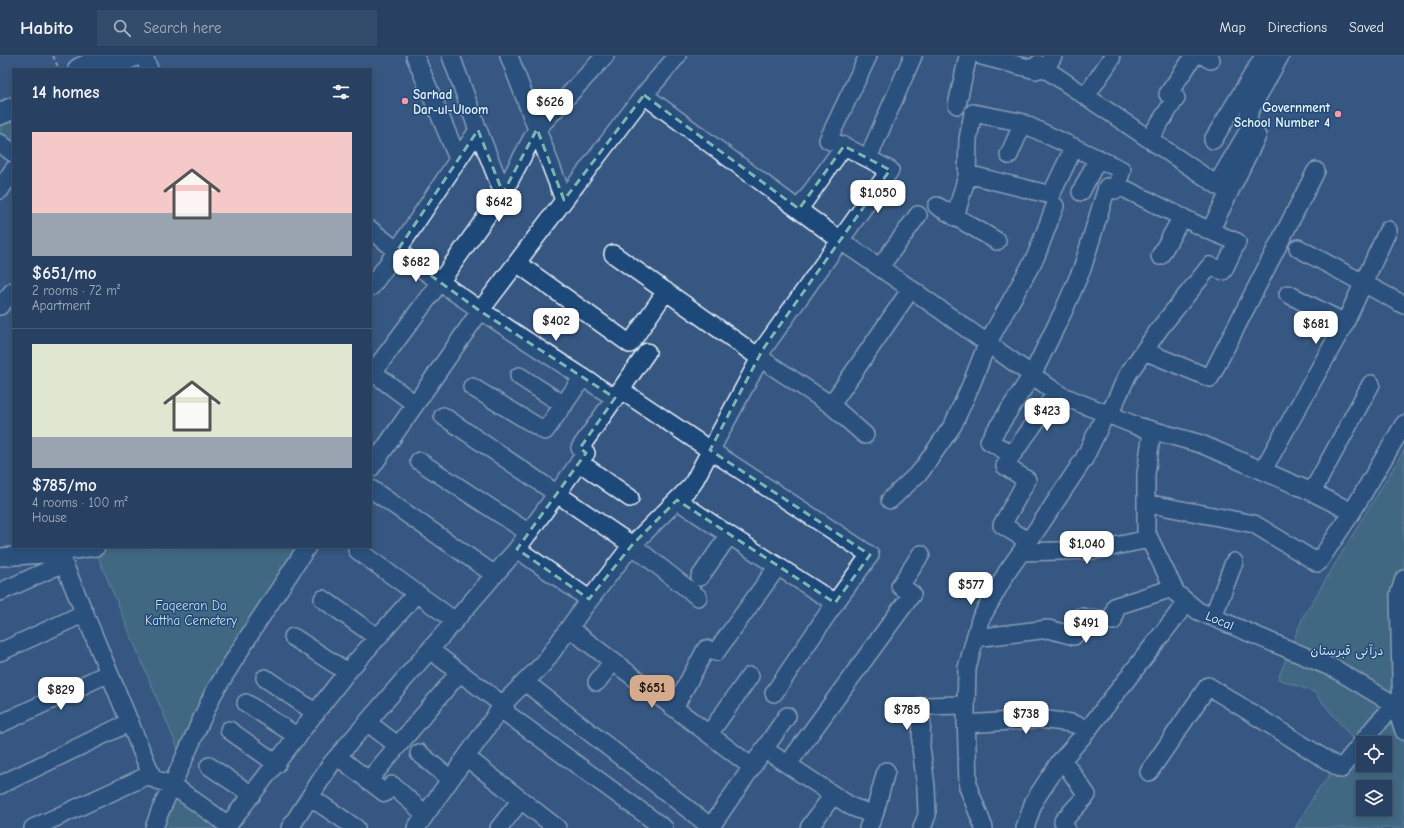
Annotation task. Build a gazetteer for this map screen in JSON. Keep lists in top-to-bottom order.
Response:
{
  "streets": {
    "street": ["Local"]
  },
  "parks": ["Faqeeran Da Kattha Cemetery", "درآنی قبرستان"],
  "places": ["Sarhad Dar-ul-Uloom", "Government School Number 4"],
  "page": {
    "header": "Habito",
    "search": "Search here",
    "nav": ["Map", "Directions", "Saved"],
    "heading": "14 homes",
    "price": [
      "$626",
      "$1,050",
      "$642",
      "$682",
      "$402",
      "$681",
      "$423",
      "$1,040",
      "$577",
      "$491",
      "$651",
      "$829",
      "$785",
      "$738"
    ],
    "list": [
      {
        "name": "$651/mo",
        "note": "2 rooms · 72 m² · Apartment"
      },
      {
        "name": "$785/mo",
        "note": "4 rooms · 100 m² · House"
      }
    ]
  }
}
